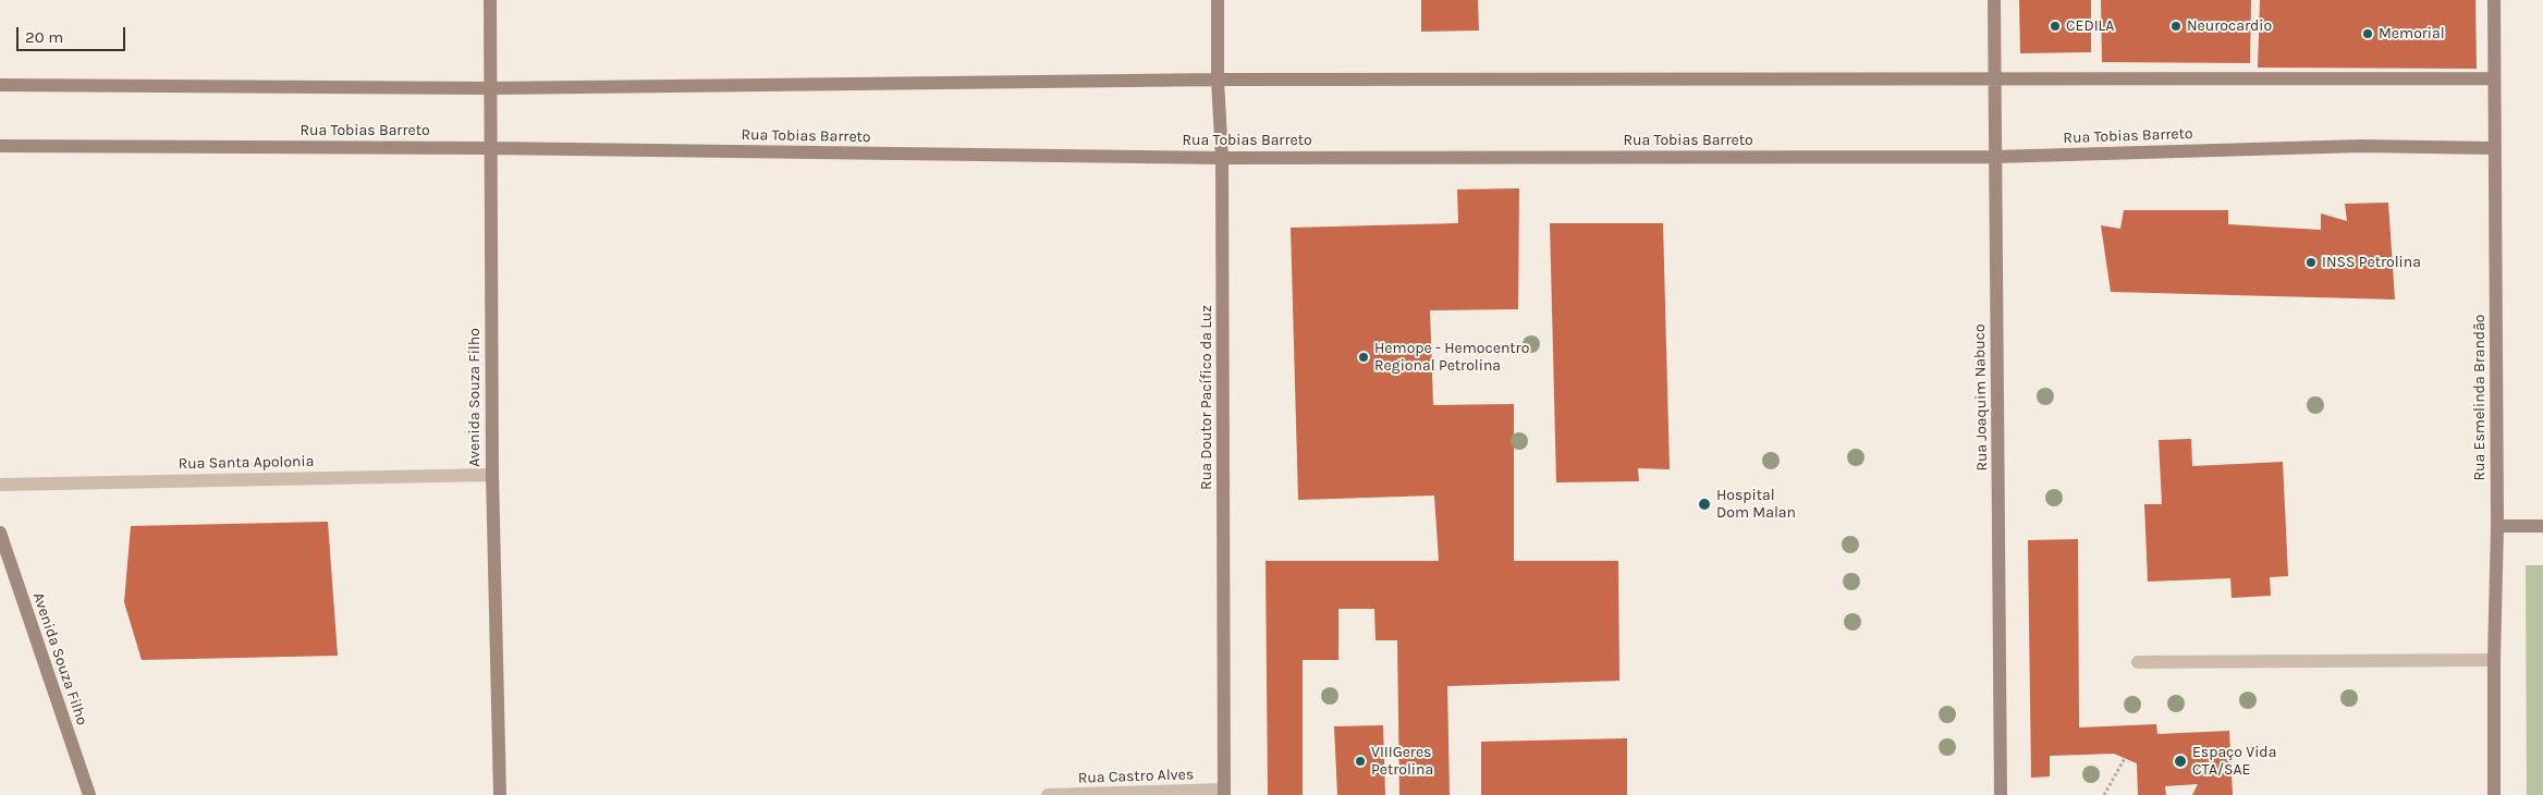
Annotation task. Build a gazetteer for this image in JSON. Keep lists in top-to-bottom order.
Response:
{
  "streets": {
    "street": [
      "Rua Tobias Barreto",
      "Avenida Souza Filho",
      "Rua Doutor Pacífico da Luz",
      "Rua Joaquim Nabuco",
      "Rua Esmelinda Brandão",
      "Rua Santa Apolonia",
      "Rua Castro Alves"
    ]
  },
  "crossings": [
    ["Rua Tobias Barreto", "Avenida Souza Filho"],
    ["Rua Tobias Barreto", "Rua Doutor Pacífico da Luz"],
    ["Rua Tobias Barreto", "Rua Joaquim Nabuco"],
    ["Rua Tobias Barreto", "Rua Esmelinda Brandão"],
    ["Avenida Souza Filho", "Rua Santa Apolonia"],
    ["Rua Doutor Pacífico da Luz", "Rua Castro Alves"]
  ],
  "places": [
    "CEDILA",
    "Neurocardio",
    "Memorial",
    "INSS Petrolina",
    "Hemope - Hemocentro Regional Petrolina",
    "Hospital Dom Malan",
    "VIIIGeres Petrolina",
    "Espaço Vida CTA/SAE"
  ],
  "scale_bar": "20 m"
}
